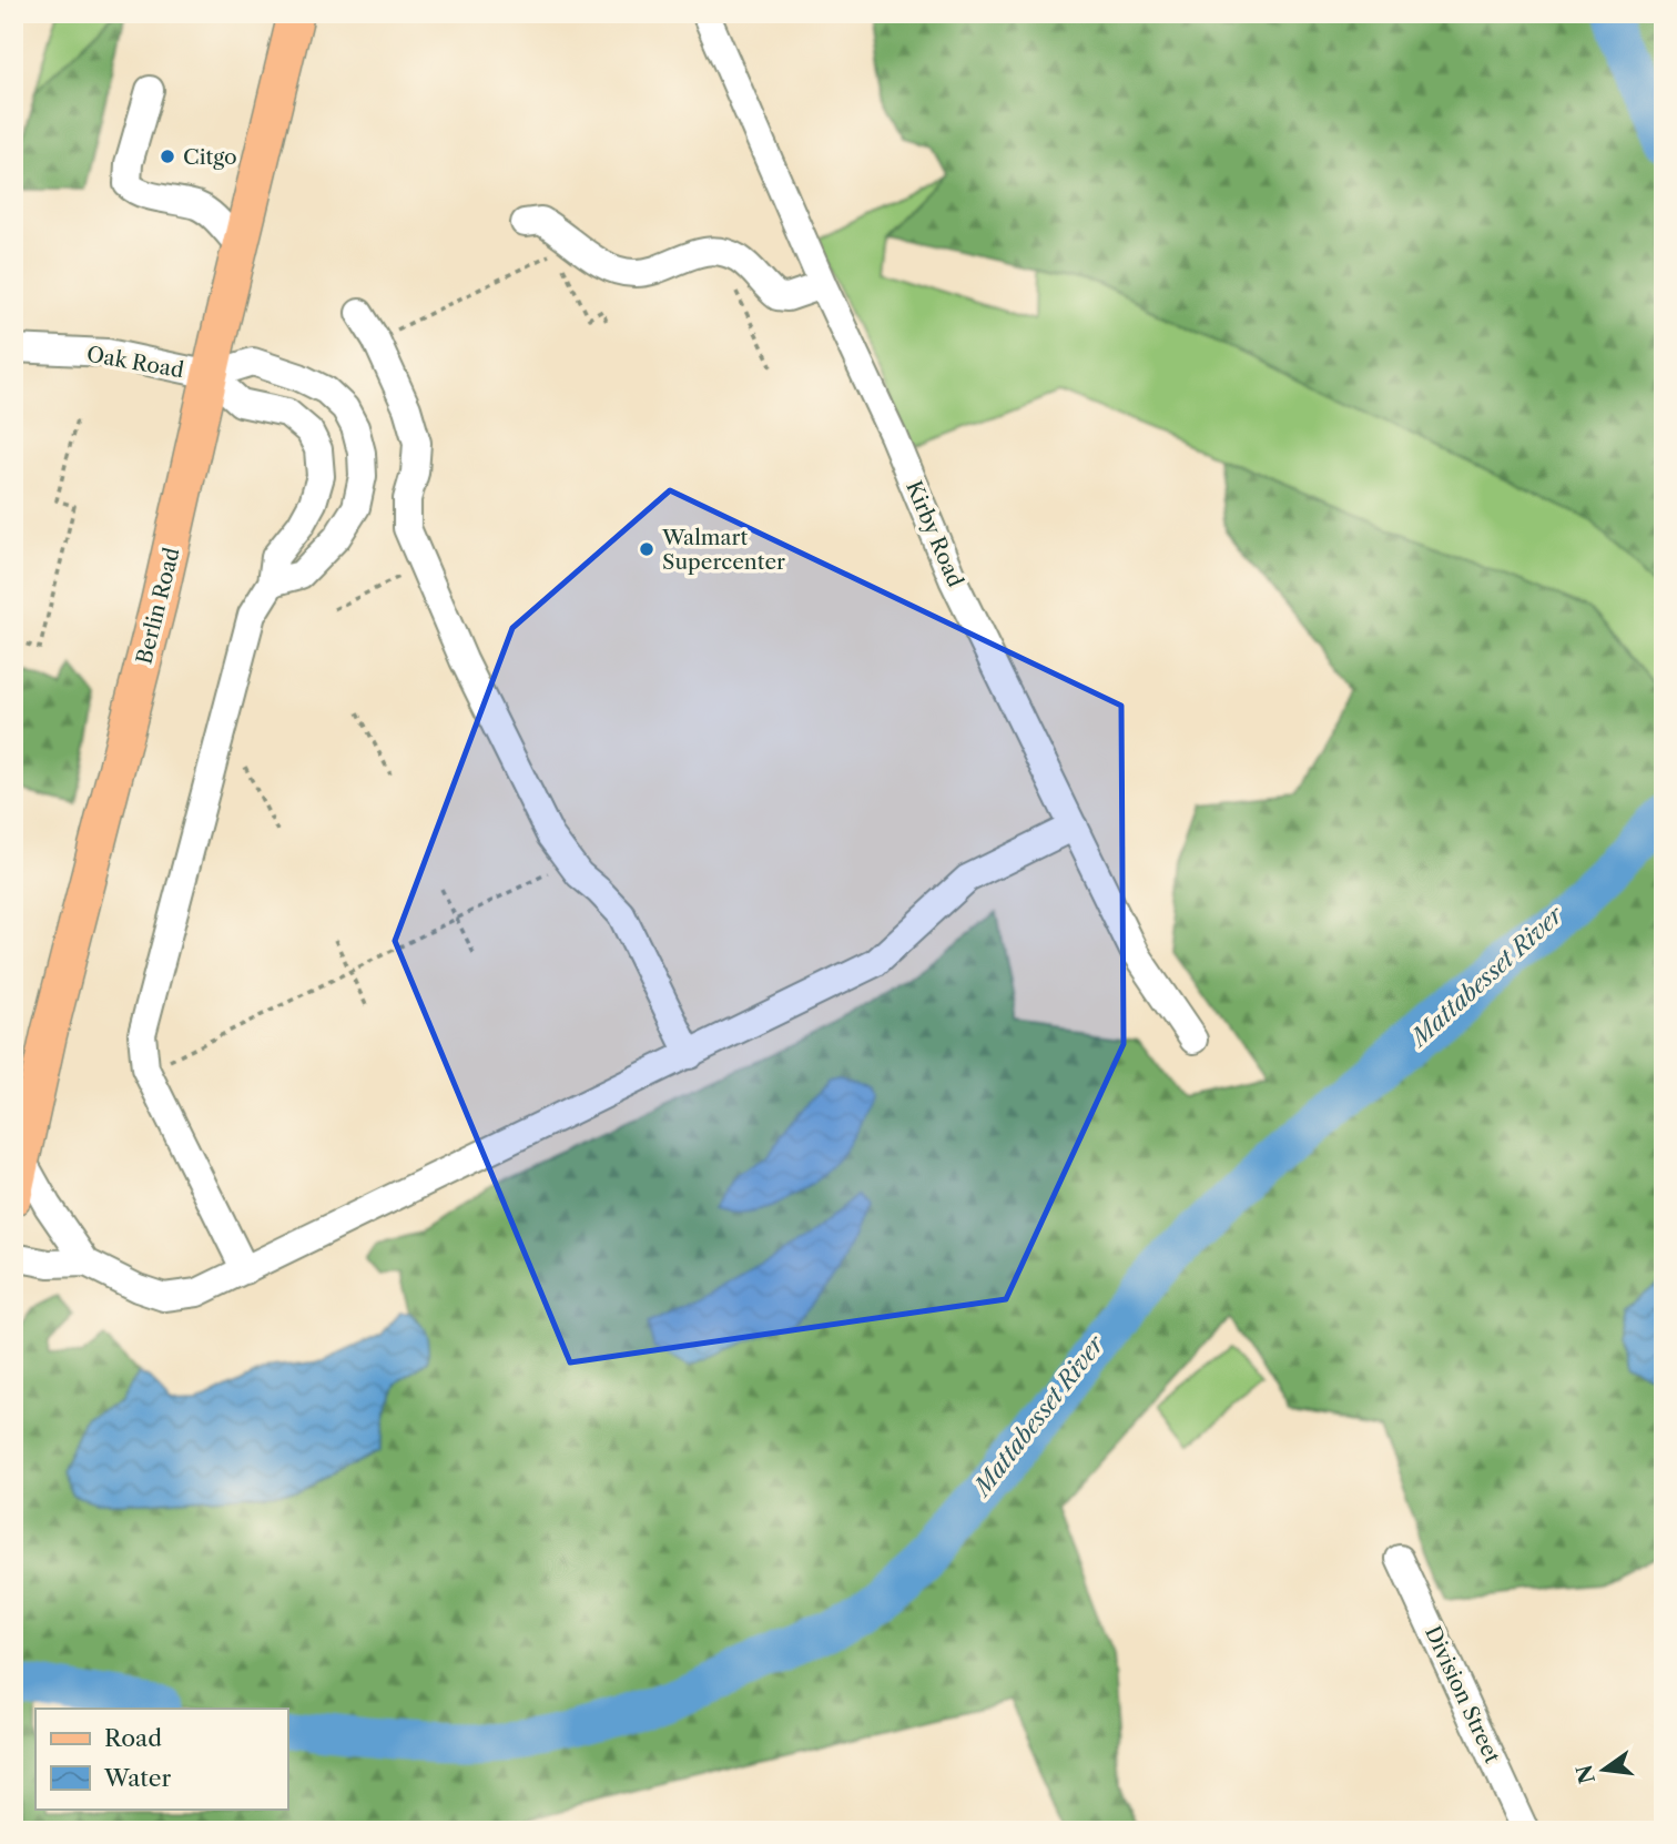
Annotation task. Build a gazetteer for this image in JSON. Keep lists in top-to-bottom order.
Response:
{
  "streets": {
    "main road": ["Berlin Road"],
    "street": ["Oak Road", "Kirby Road", "Division Street"]
  },
  "crossings": [
    ["Oak Road", "Berlin Road"]
  ],
  "water": ["Mattabesset River"],
  "places": ["Citgo", "Walmart Supercenter"],
  "legend": ["Road", "Water"],
  "north": "left"
}
